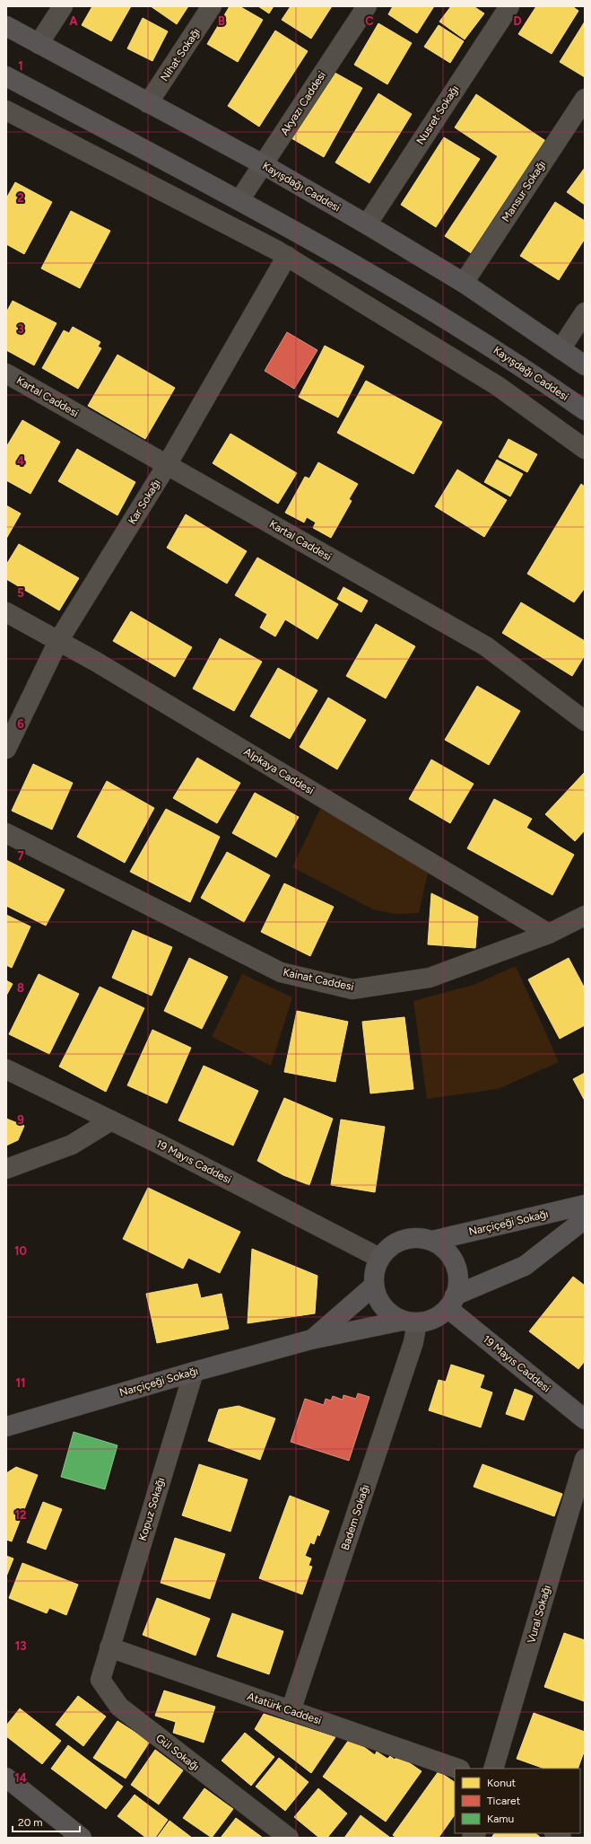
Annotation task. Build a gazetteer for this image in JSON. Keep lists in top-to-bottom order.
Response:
{
  "streets": {
    "main road": ["Kayışdağı Caddesi", "19 Mayıs Caddesi", "Narçiçeği Sokağı"],
    "street": [
      "Nihat Sokağı",
      "Akyazı Caddesi",
      "Nusret Sokağı",
      "Mansur Sokağı",
      "Kartal Caddesi",
      "Kar Sokağı",
      "Alpkaya Caddesi",
      "Kainat Caddesi",
      "Kopuz Sokağı",
      "Badem Sokağı",
      "Vural Sokağı",
      "Atatürk Caddesi",
      "Gül Sokağı"
    ]
  },
  "crossings": [
    ["Nihat Sokağı", "Kayışdağı Caddesi"],
    ["Akyazı Caddesi", "Kayışdağı Caddesi"],
    ["Nusret Sokağı", "Kayışdağı Caddesi"],
    ["Kayışdağı Caddesi", "Mansur Sokağı"],
    ["Kartal Caddesi", "Kar Sokağı"],
    ["Kar Sokağı", "Alpkaya Caddesi"],
    ["Alpkaya Caddesi", "Kainat Caddesi"],
    ["19 Mayıs Caddesi", "Narçiçeği Sokağı"],
    ["19 Mayıs Caddesi", "Badem Sokağı"],
    ["Narçiçeği Sokağı", "Kopuz Sokağı"],
    ["Narçiçeği Sokağı", "Badem Sokağı"],
    ["Kopuz Sokağı", "Atatürk Caddesi"],
    ["Kopuz Sokağı", "Gül Sokağı"],
    ["Badem Sokağı", "Atatürk Caddesi"],
    ["Atatürk Caddesi", "Gül Sokağı"]
  ],
  "legend": ["Konut", "Ticaret", "Kamu"],
  "scale_bar": "20 m",
  "grid": {
    "columns": [
      "A",
      "B",
      "C",
      "D"
    ],
    "rows": [
      "1",
      "2",
      "3",
      "4",
      "5",
      "6",
      "7",
      "8",
      "9",
      "10",
      "11",
      "12",
      "13",
      "14"
    ]
  }
}
